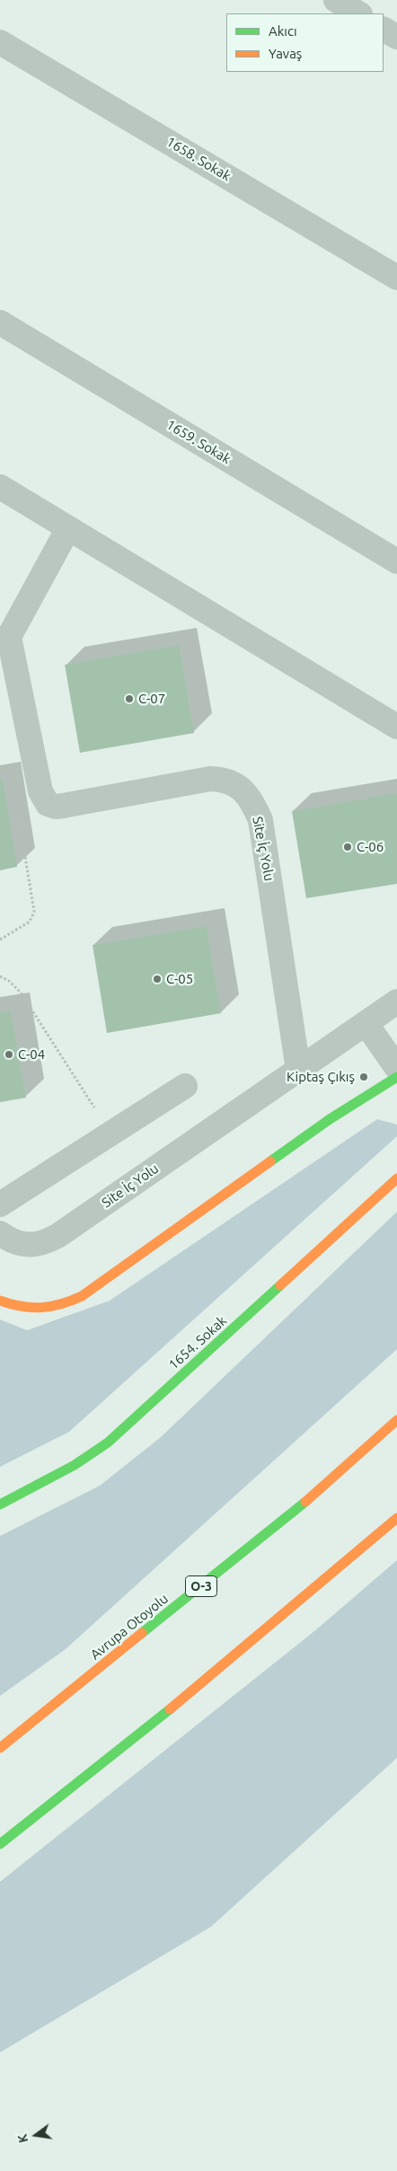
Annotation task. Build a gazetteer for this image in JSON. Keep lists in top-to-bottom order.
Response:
{
  "streets": {
    "main road": ["1654. Sokak", "O-3", "Avrupa Otoyolu"],
    "street": ["1658. Sokak", "1659. Sokak", "Site İç Yolu"]
  },
  "places": [
    "C-07",
    "C-06",
    "C-05",
    "C-04",
    "Kiptaş Çıkış"
  ],
  "legend": ["Akıcı", "Yavaş"],
  "north": "left"
}
